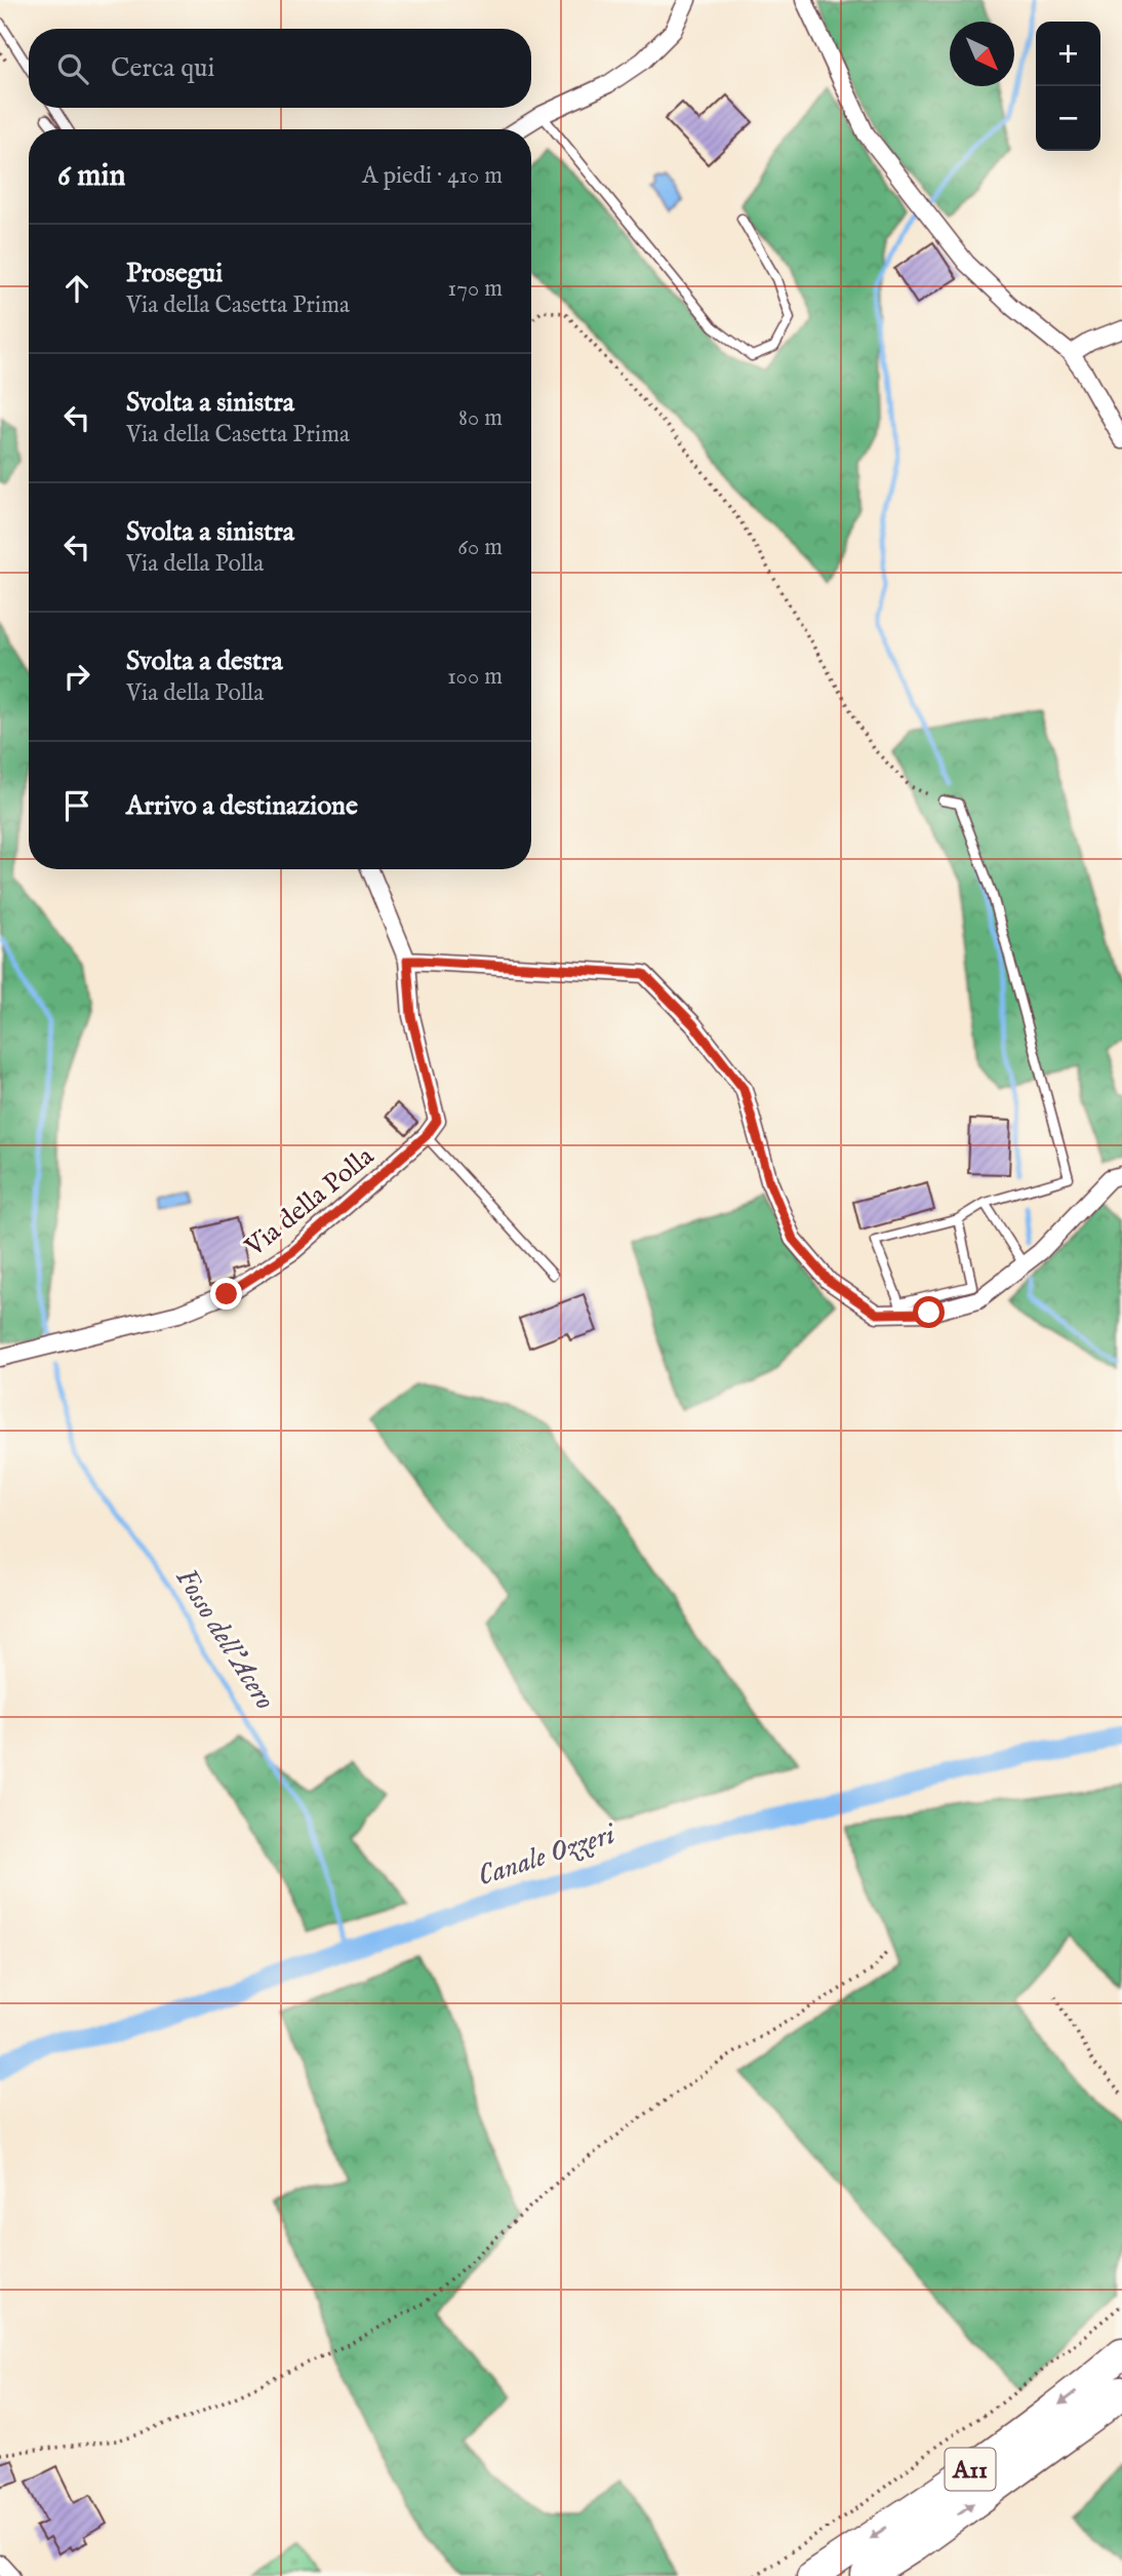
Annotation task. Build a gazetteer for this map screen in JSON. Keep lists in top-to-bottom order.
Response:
{
  "streets": {
    "highway": ["A11"],
    "street": ["Via della Polla"]
  },
  "water": ["Fosso dell'Acero", "Canale Ozzeri"],
  "north": "bottom right",
  "page": {
    "map_buttons": ["+", "−"],
    "search": "Cerca qui",
    "heading": ["6 min", "A piedi · 410 m"],
    "list": [
      ["Prosegui", "Via della Casetta Prima", "170 m"],
      ["Svolta a sinistra", "Via della Casetta Prima", "80 m"],
      ["Svolta a sinistra", "Via della Polla", "60 m"],
      ["Svolta a destra", "Via della Polla", "100 m"],
      "Arrivo a destinazione"
    ]
  }
}
